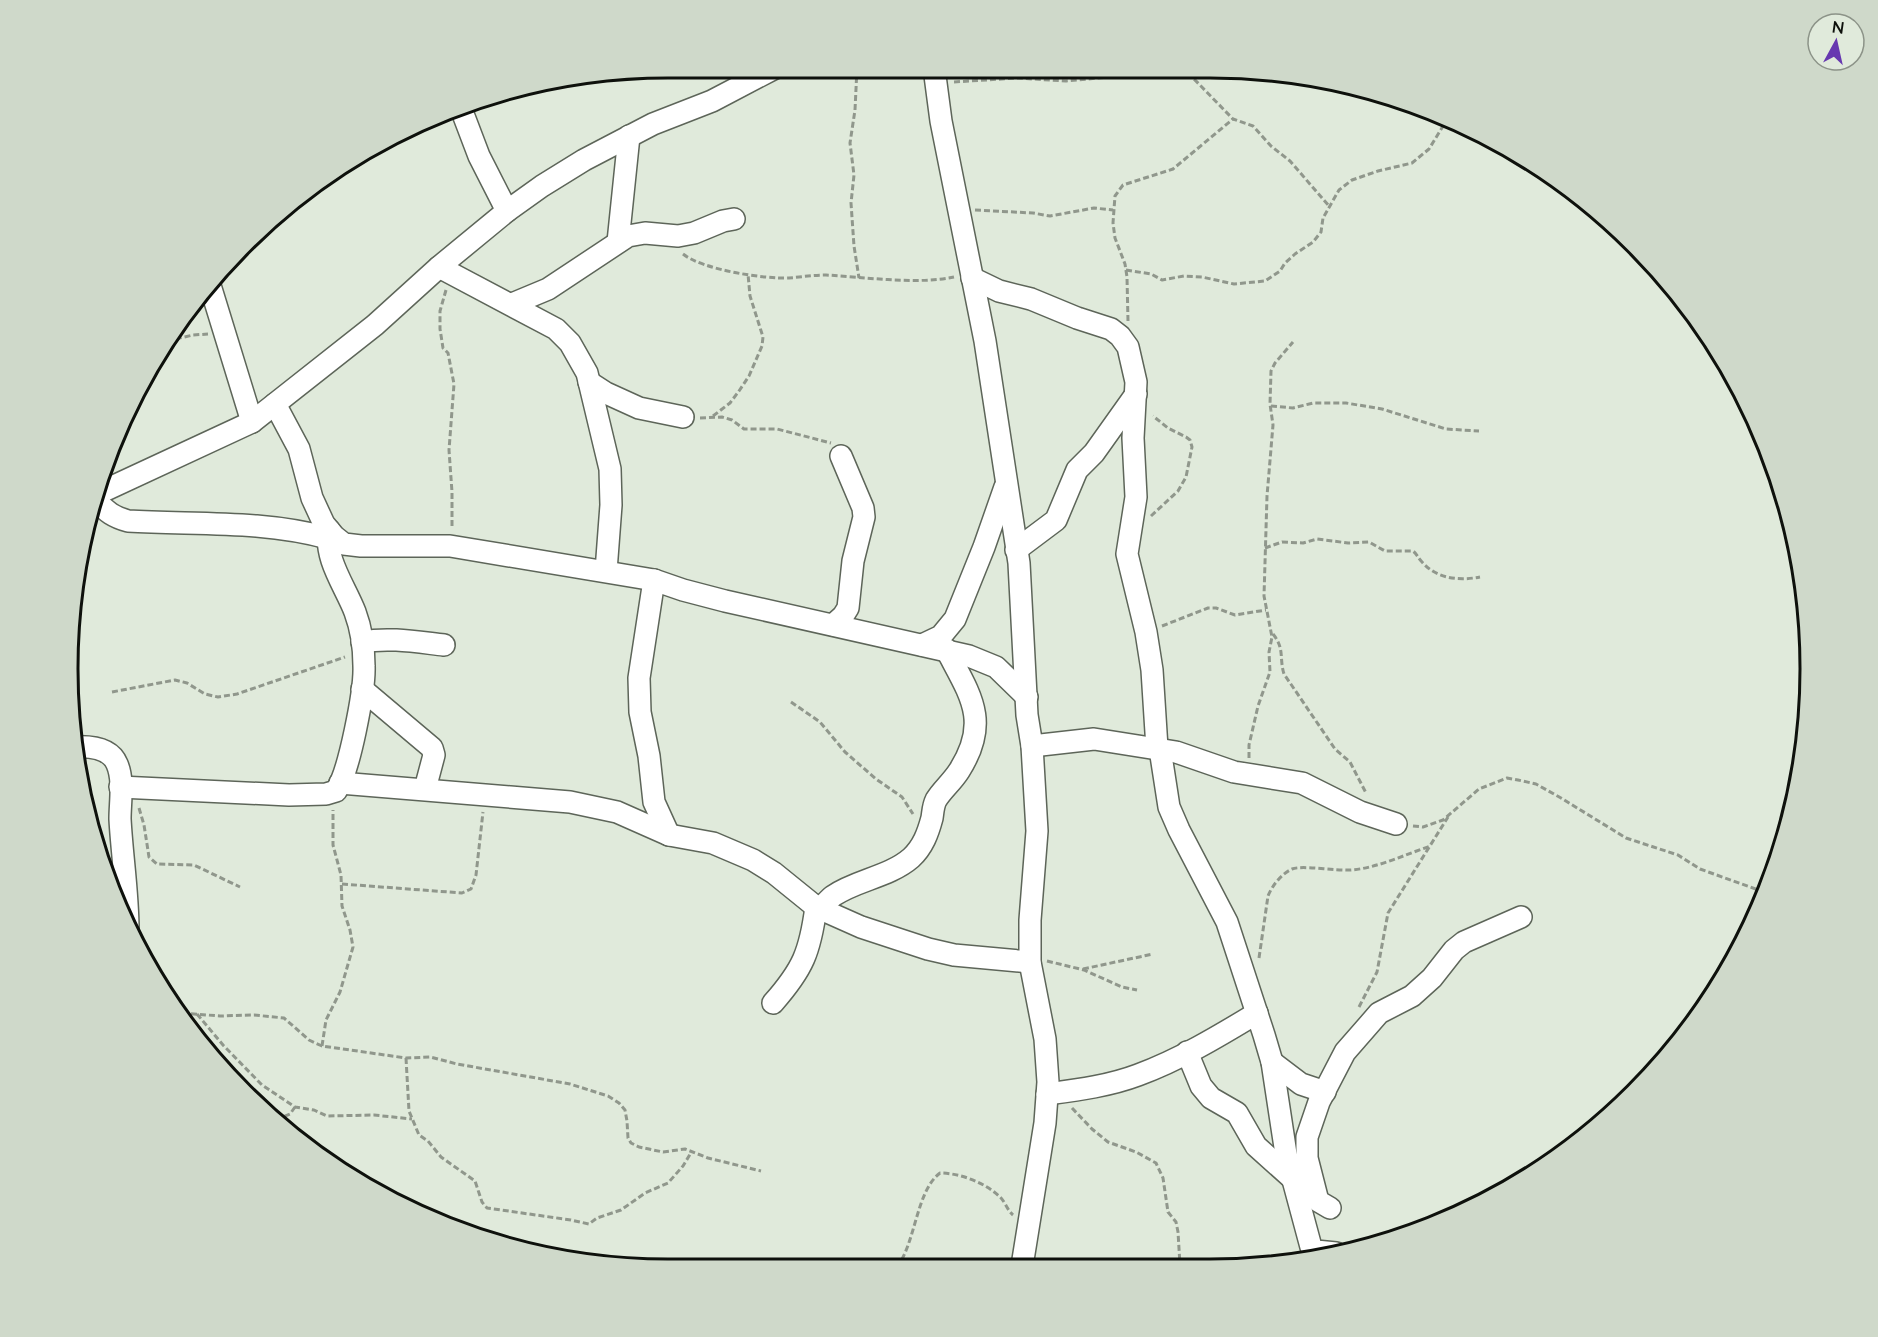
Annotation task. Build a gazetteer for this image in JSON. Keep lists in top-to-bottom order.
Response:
{
  "north": "top"
}
